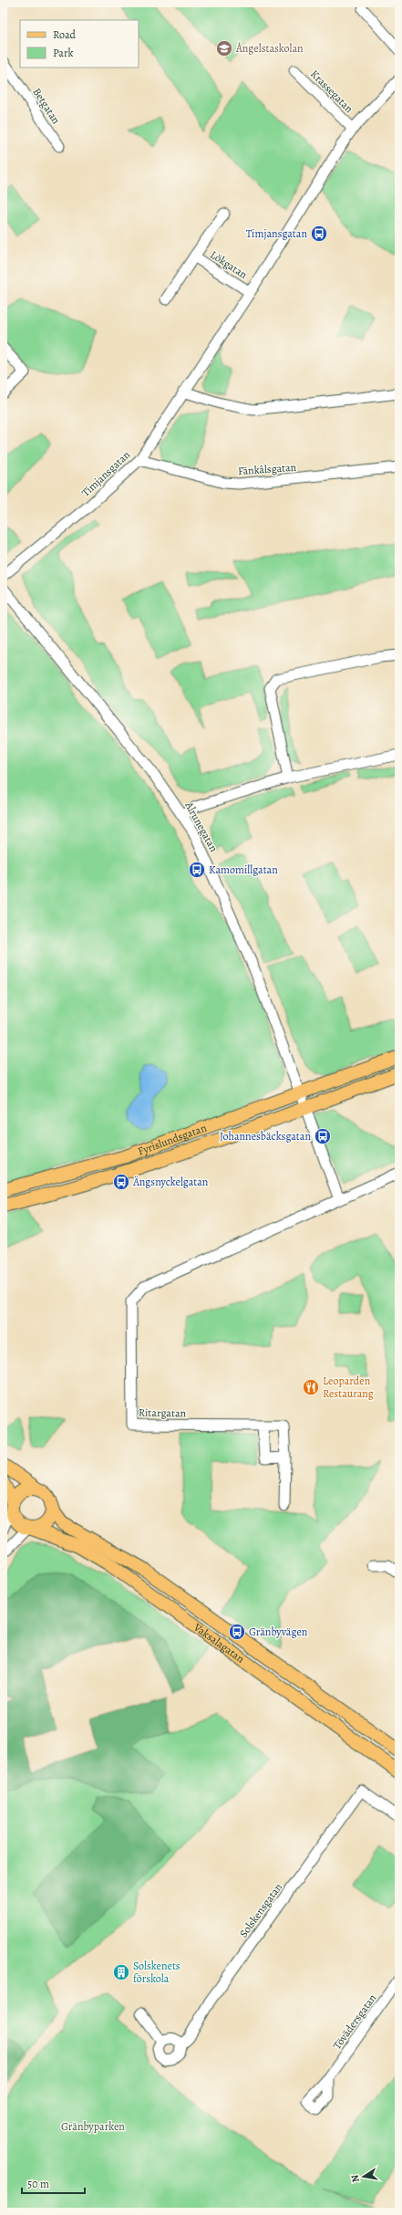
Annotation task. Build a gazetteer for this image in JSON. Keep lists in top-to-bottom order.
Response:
{
  "streets": {
    "main road": ["Fyrislundsgatan", "Vaksalagatan"],
    "street": [
      "Krassegatan",
      "Betgatan",
      "Lökgatan",
      "Fänkålsgatan",
      "Timjansgatan",
      "Alrunegatan",
      "Ritargatan",
      "Solskensgatan",
      "Tövädersgatan"
    ]
  },
  "crossings": [
    ["Krassegatan", "Timjansgatan"],
    ["Lökgatan", "Timjansgatan"],
    ["Fänkålsgatan", "Timjansgatan"],
    ["Alrunegatan", "Fyrislundsgatan"],
    ["Alrunegatan", "Ritargatan"]
  ],
  "parks": ["Gränbyparken"],
  "places": {
    "school or university": ["Ångelstaskolan"],
    "bus stop": [
      "Timjansgatan",
      "Kamomillgatan",
      "Johannesbäcksgatan",
      "Ängsnyckelgatan",
      "Gränbyvägen"
    ],
    "restaurant": ["Leoparden Restaurang"],
    "building": ["Solskenets förskola"]
  },
  "legend": ["Road", "Park"],
  "scale_bar": "50 m",
  "north": "left"
}
